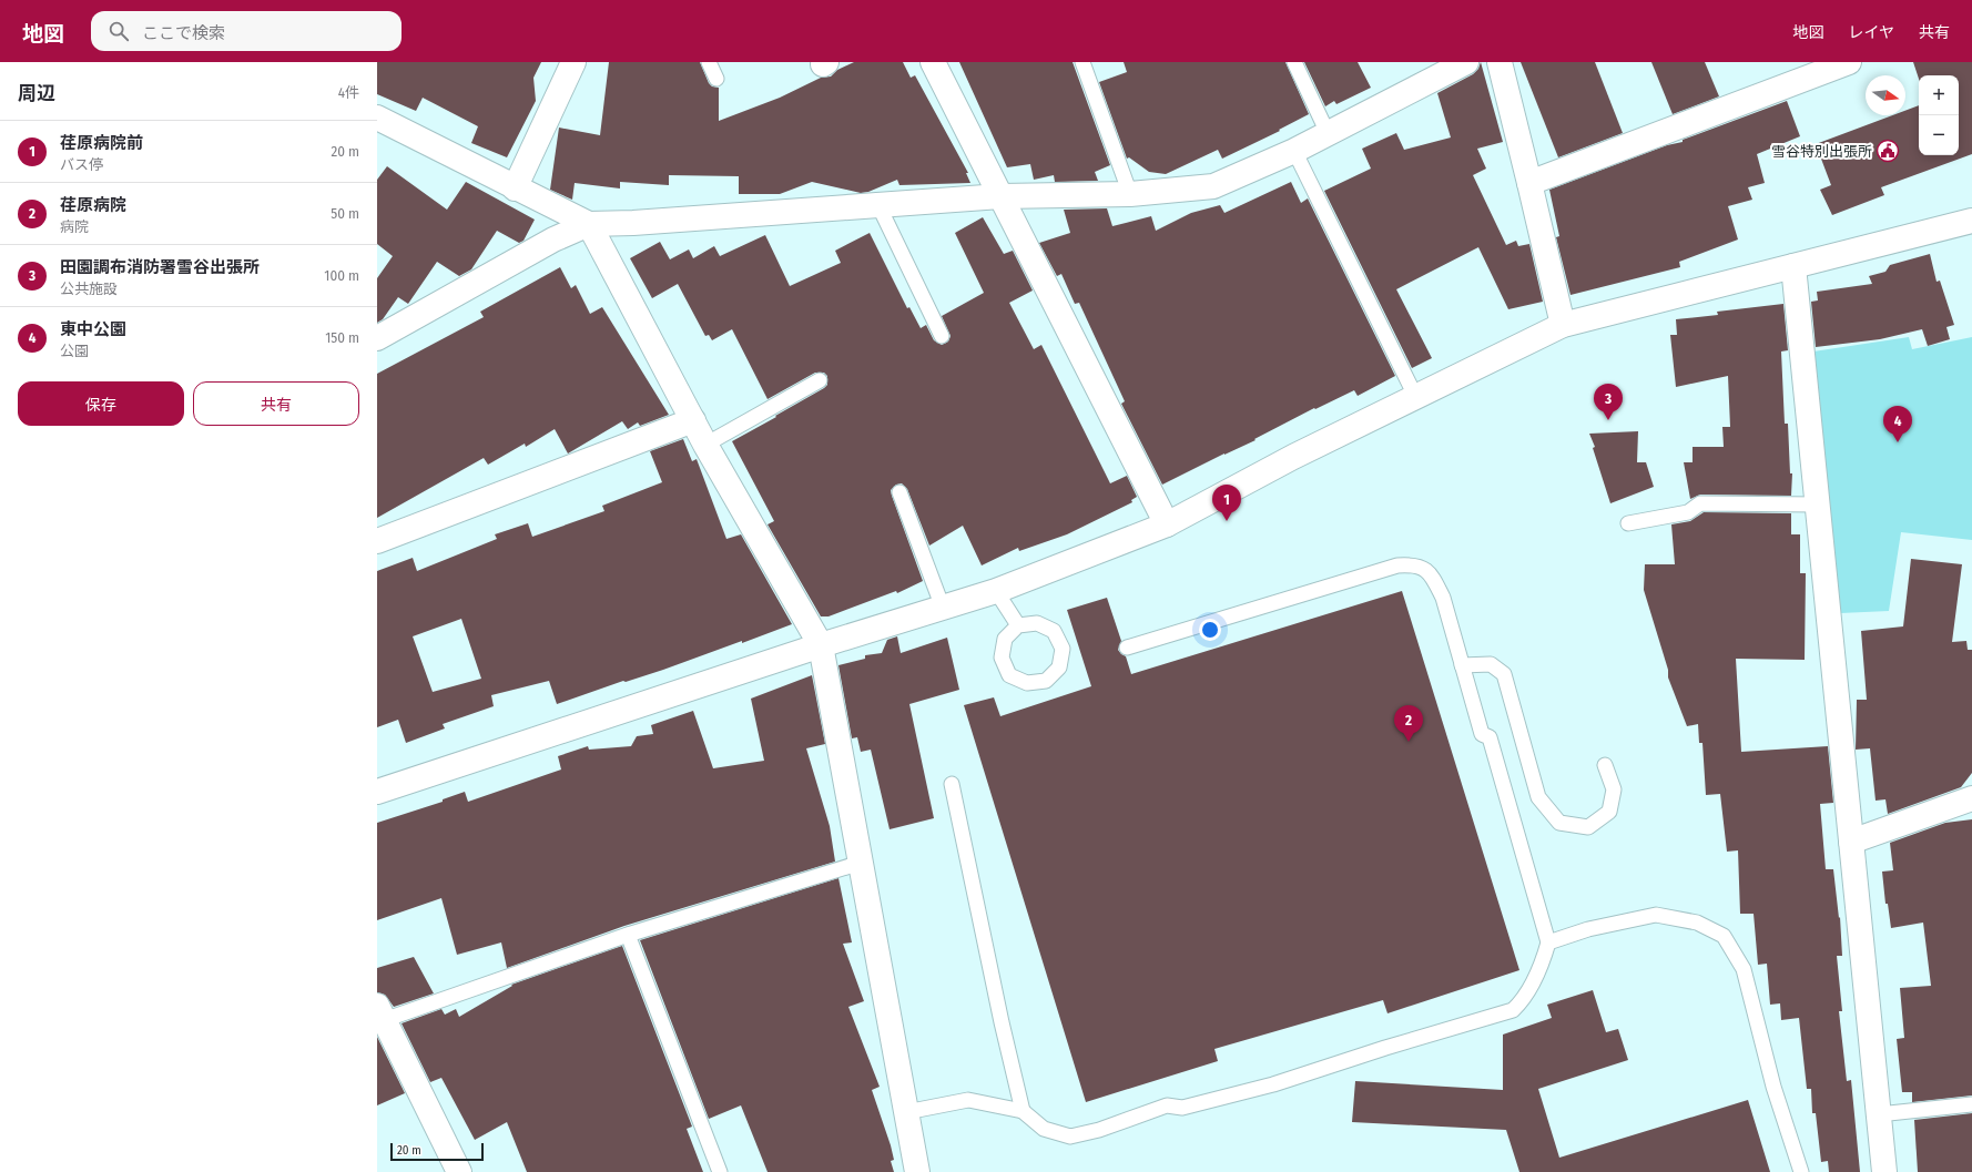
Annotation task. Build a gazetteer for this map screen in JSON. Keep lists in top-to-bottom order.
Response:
{
  "places": {
    "public building": ["雪谷特別出張所"]
  },
  "scale_bar": "20 m",
  "north": "right",
  "page": {
    "header": "地図",
    "search": "ここで検索",
    "nav": ["地図", "レイヤ", "共有"],
    "heading": ["周辺", "4件"],
    "map_buttons": ["+", "−"],
    "list": [
      {
        "mark": "1",
        "name": "荏原病院前",
        "note": "バス停",
        "value": "20 m"
      },
      {
        "mark": "2",
        "name": "荏原病院",
        "note": "病院",
        "value": "50 m"
      },
      {
        "mark": "3",
        "name": "田園調布消防署雪谷出張所",
        "note": "公共施設",
        "value": "100 m"
      },
      {
        "mark": "4",
        "name": "東中公園",
        "note": "公園",
        "value": "150 m"
      }
    ],
    "buttons": ["保存", "共有"],
    "pins": [
      "3",
      "4",
      "1",
      "2"
    ],
    "scale": "20 m"
  }
}
